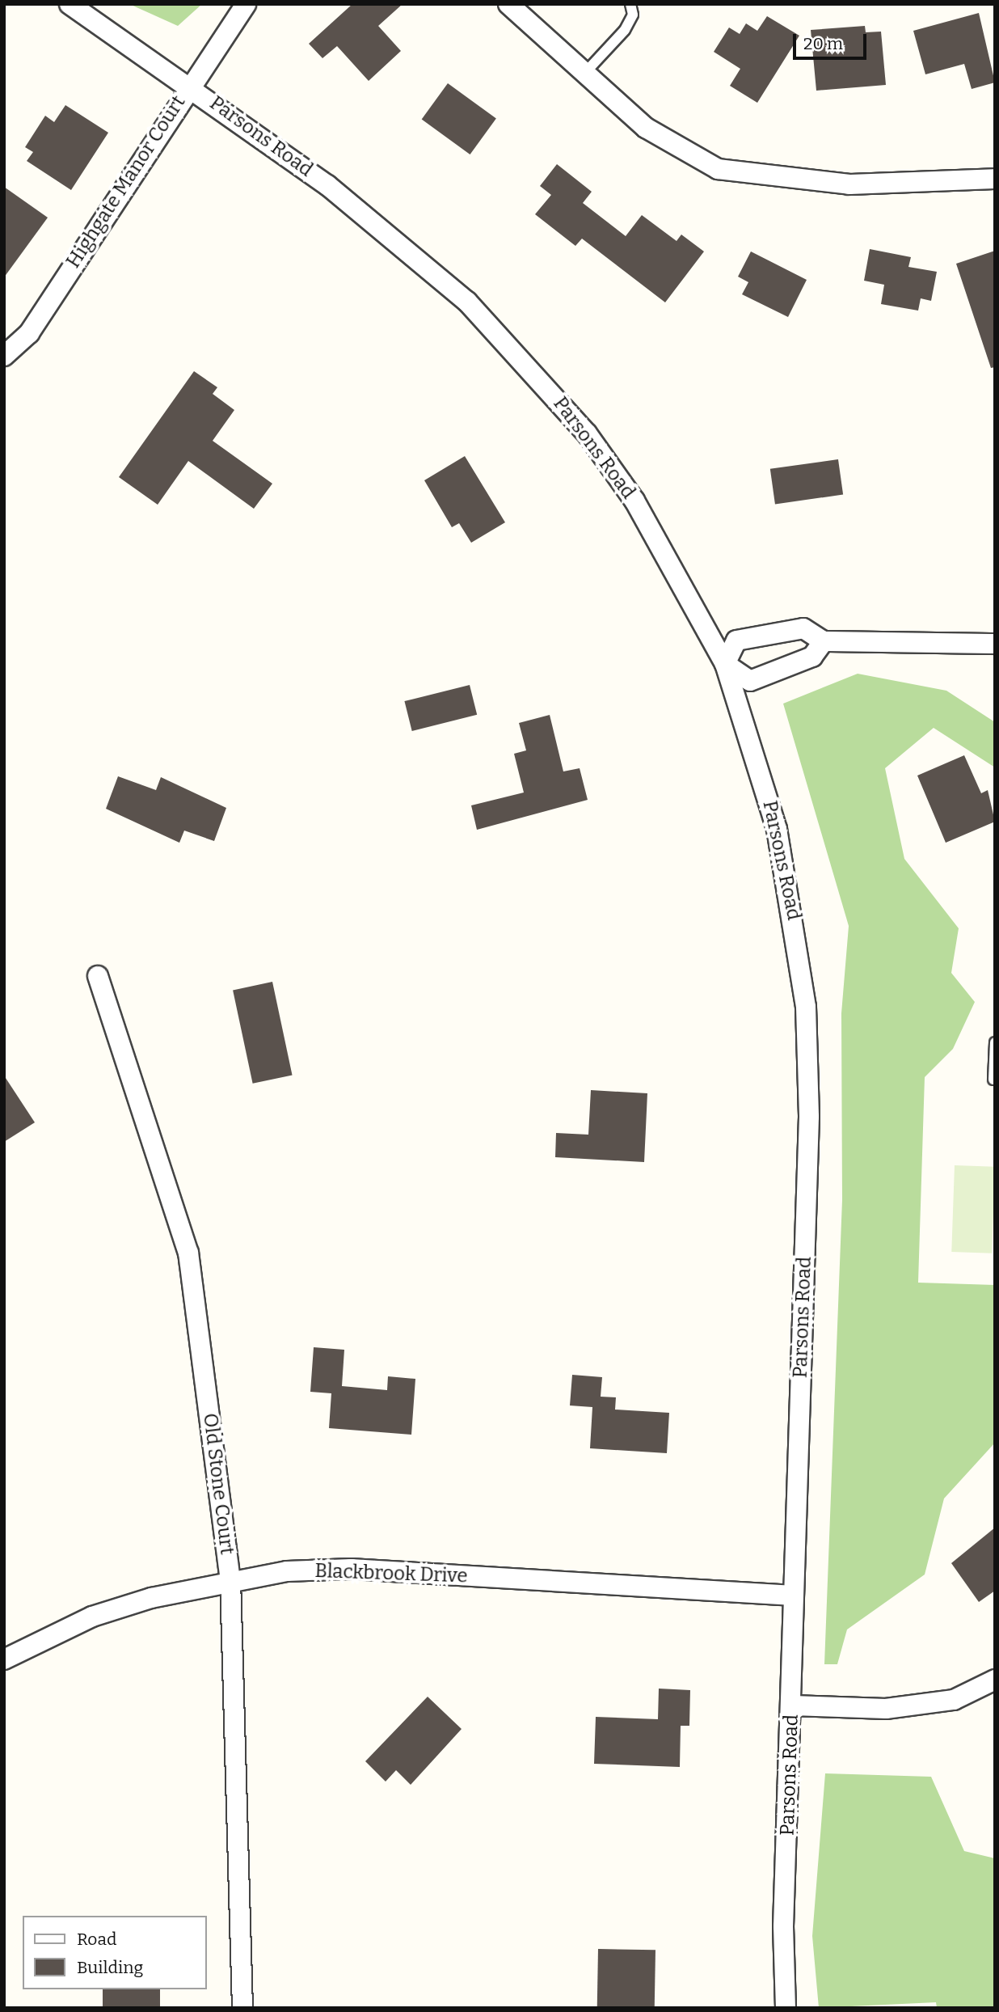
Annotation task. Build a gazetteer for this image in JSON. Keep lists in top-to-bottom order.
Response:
{
  "streets": {
    "street": [
      "Parsons Road",
      "Highgate Manor Court",
      "Old Stone Court",
      "Blackbrook Drive"
    ]
  },
  "crossings": [
    ["Parsons Road", "Highgate Manor Court"],
    ["Parsons Road", "Blackbrook Drive"],
    ["Old Stone Court", "Blackbrook Drive"]
  ],
  "legend": ["Road", "Building"],
  "scale_bar": "20 m"
}
